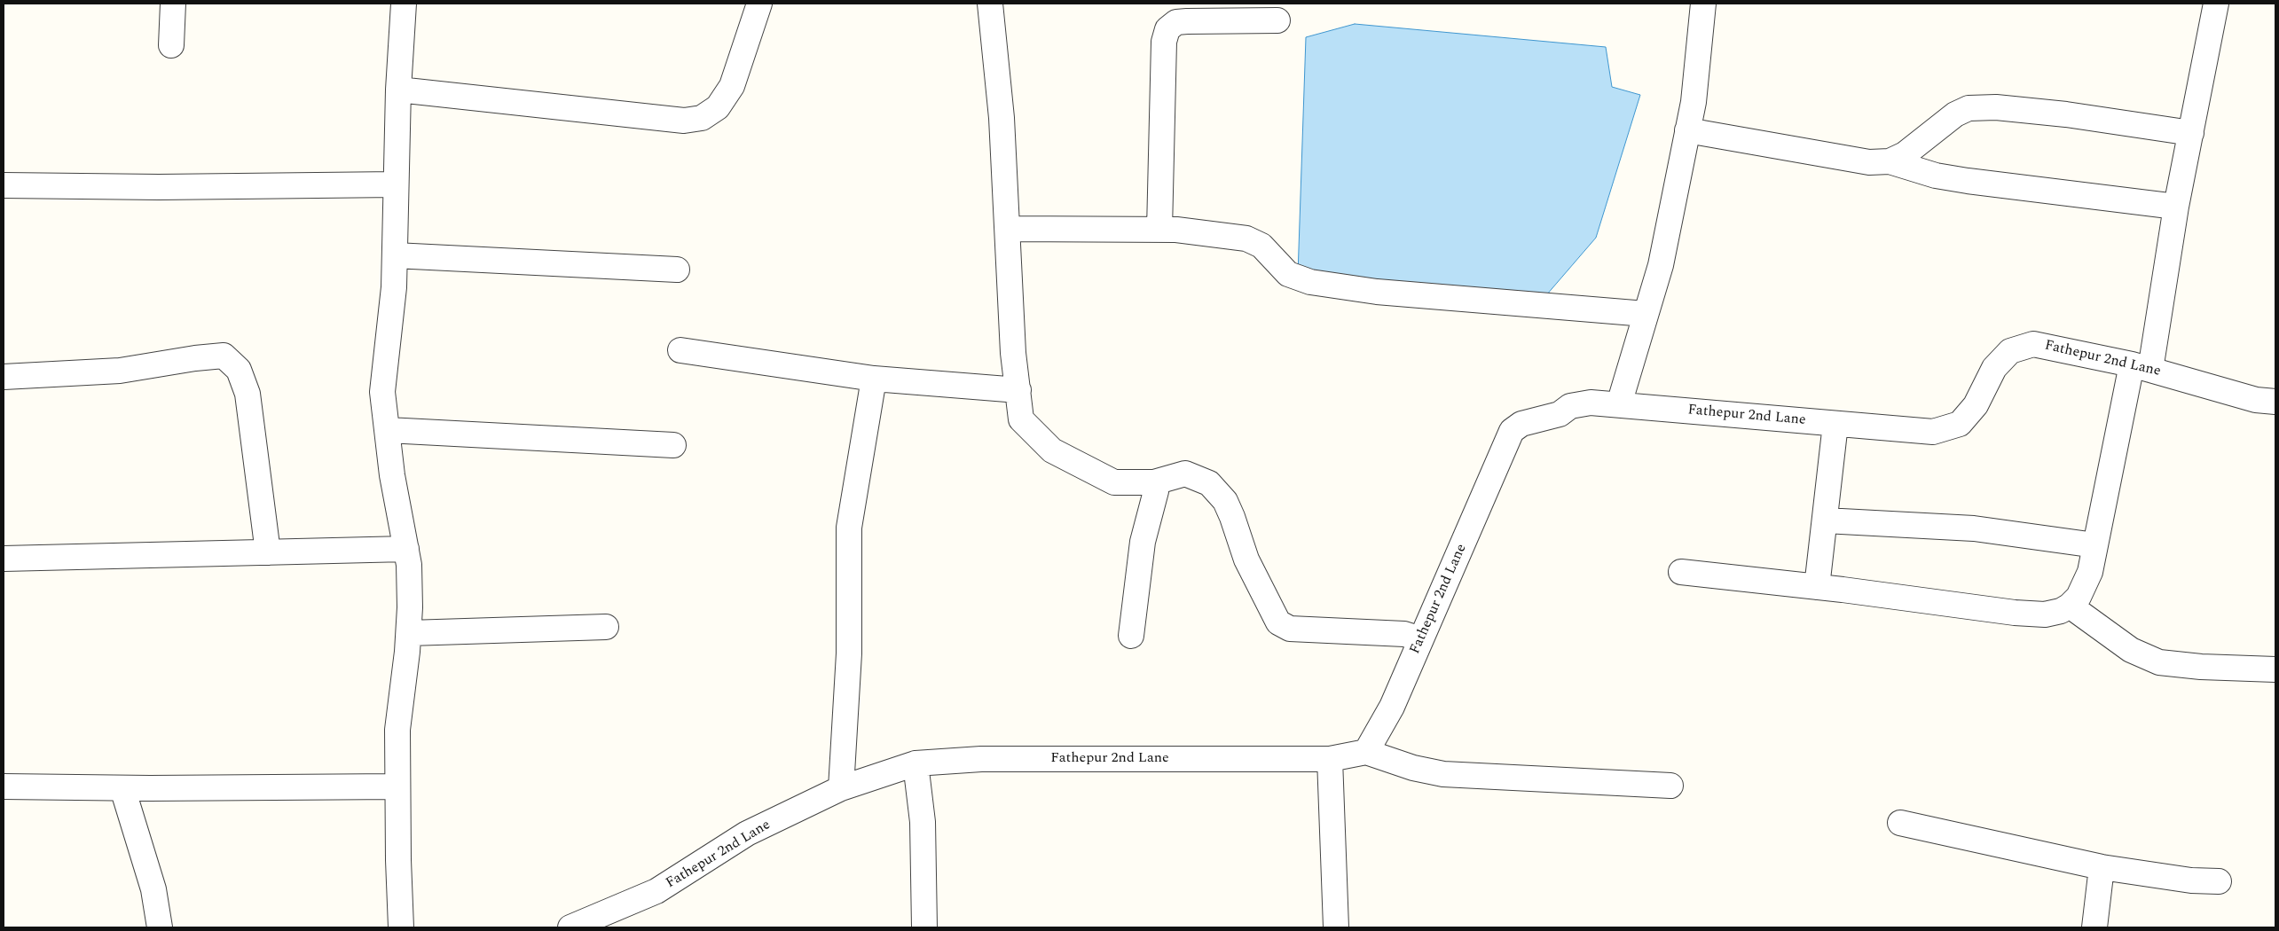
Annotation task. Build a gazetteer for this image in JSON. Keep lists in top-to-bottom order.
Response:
{
  "streets": {
    "street": ["Fathepur 2nd Lane"]
  }
}
